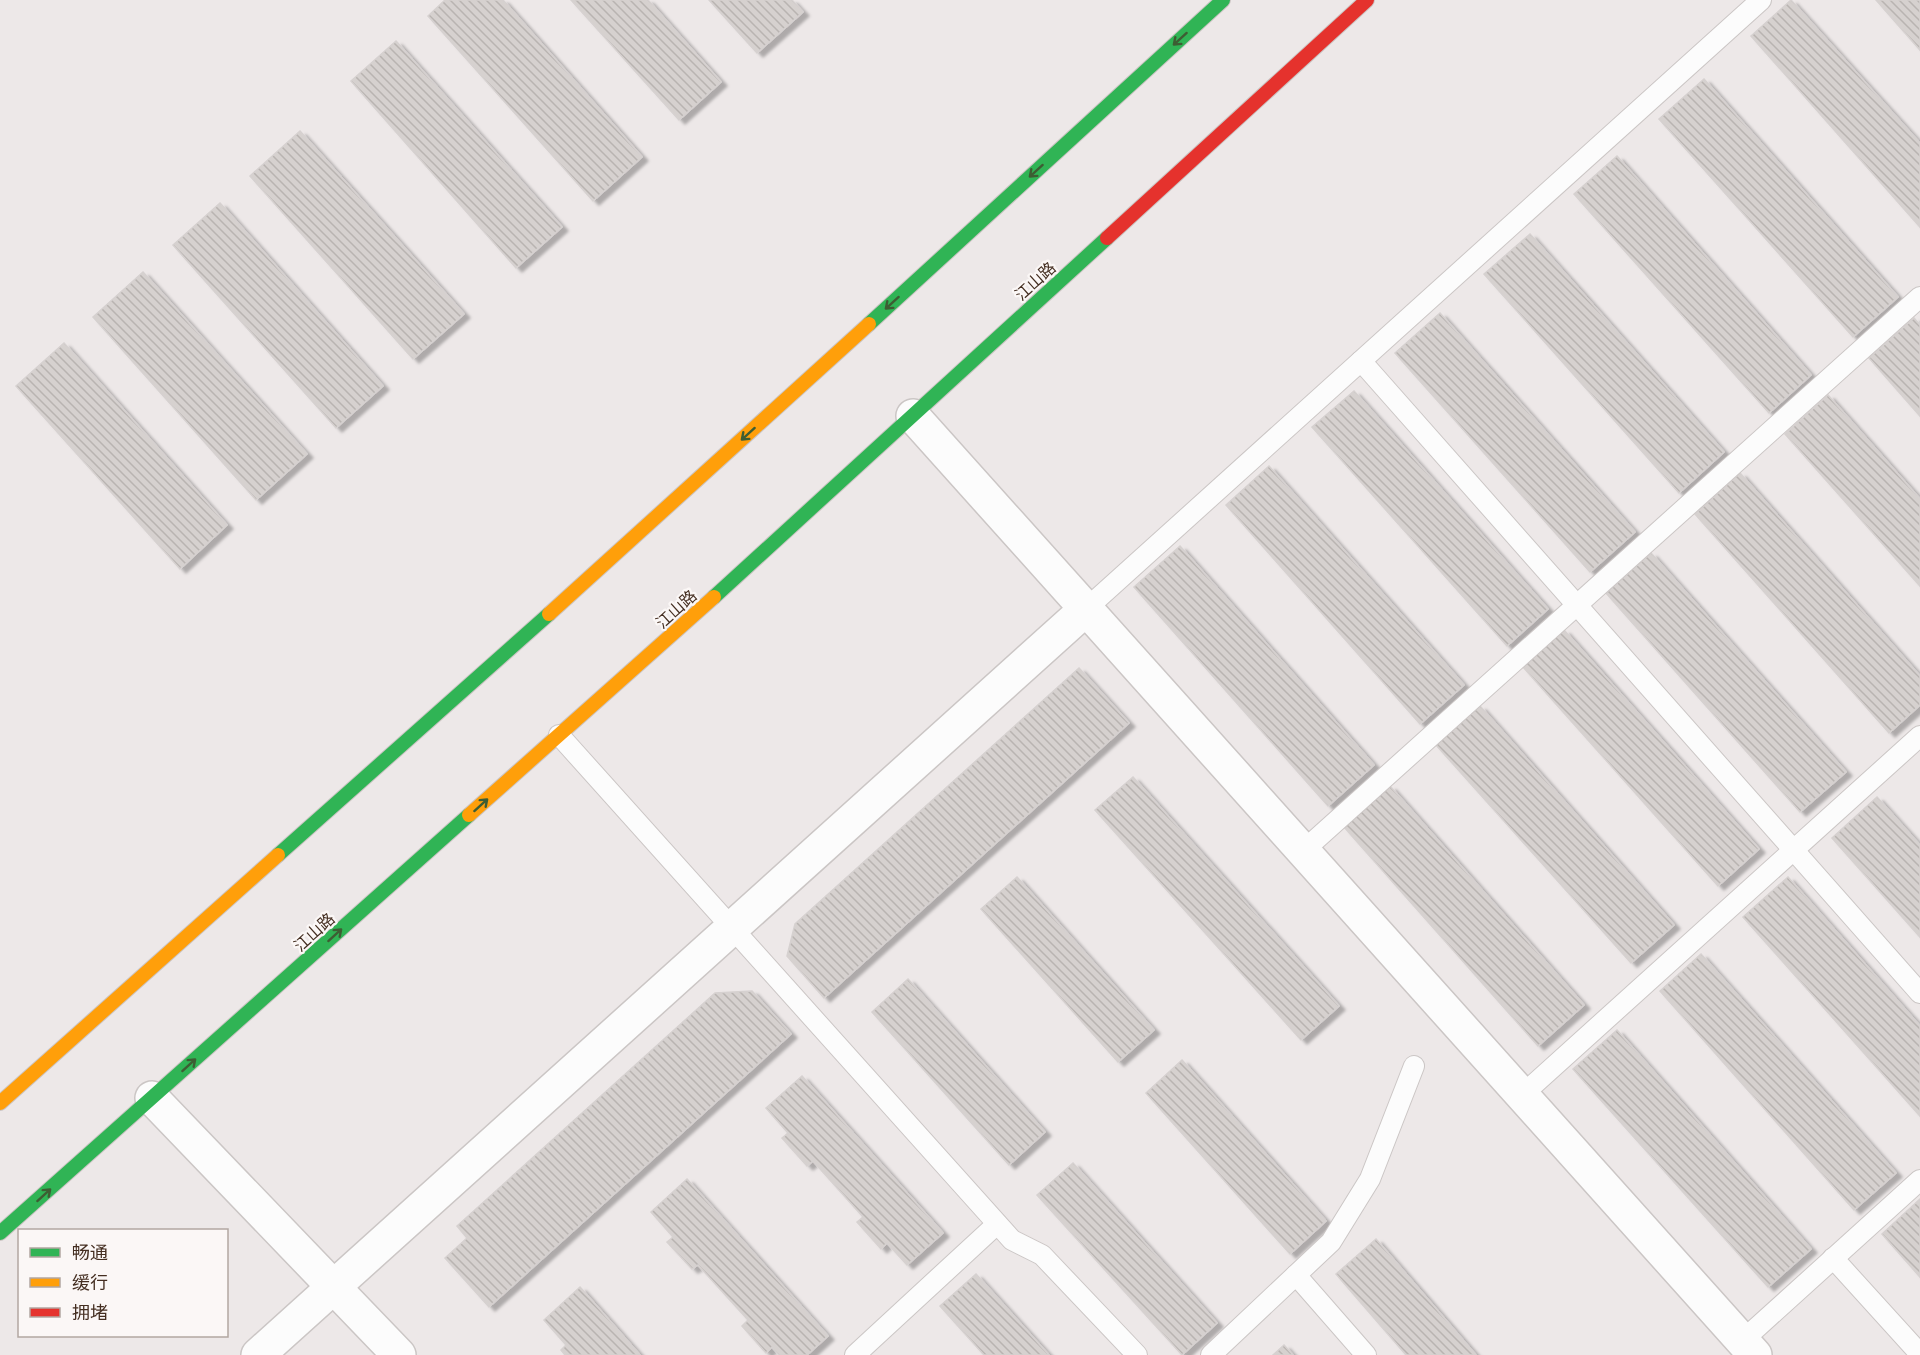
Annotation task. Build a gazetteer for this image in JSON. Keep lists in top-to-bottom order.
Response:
{
  "streets": {
    "main road": ["江山路"]
  },
  "legend": ["畅通", "缓行", "拥堵"]
}
